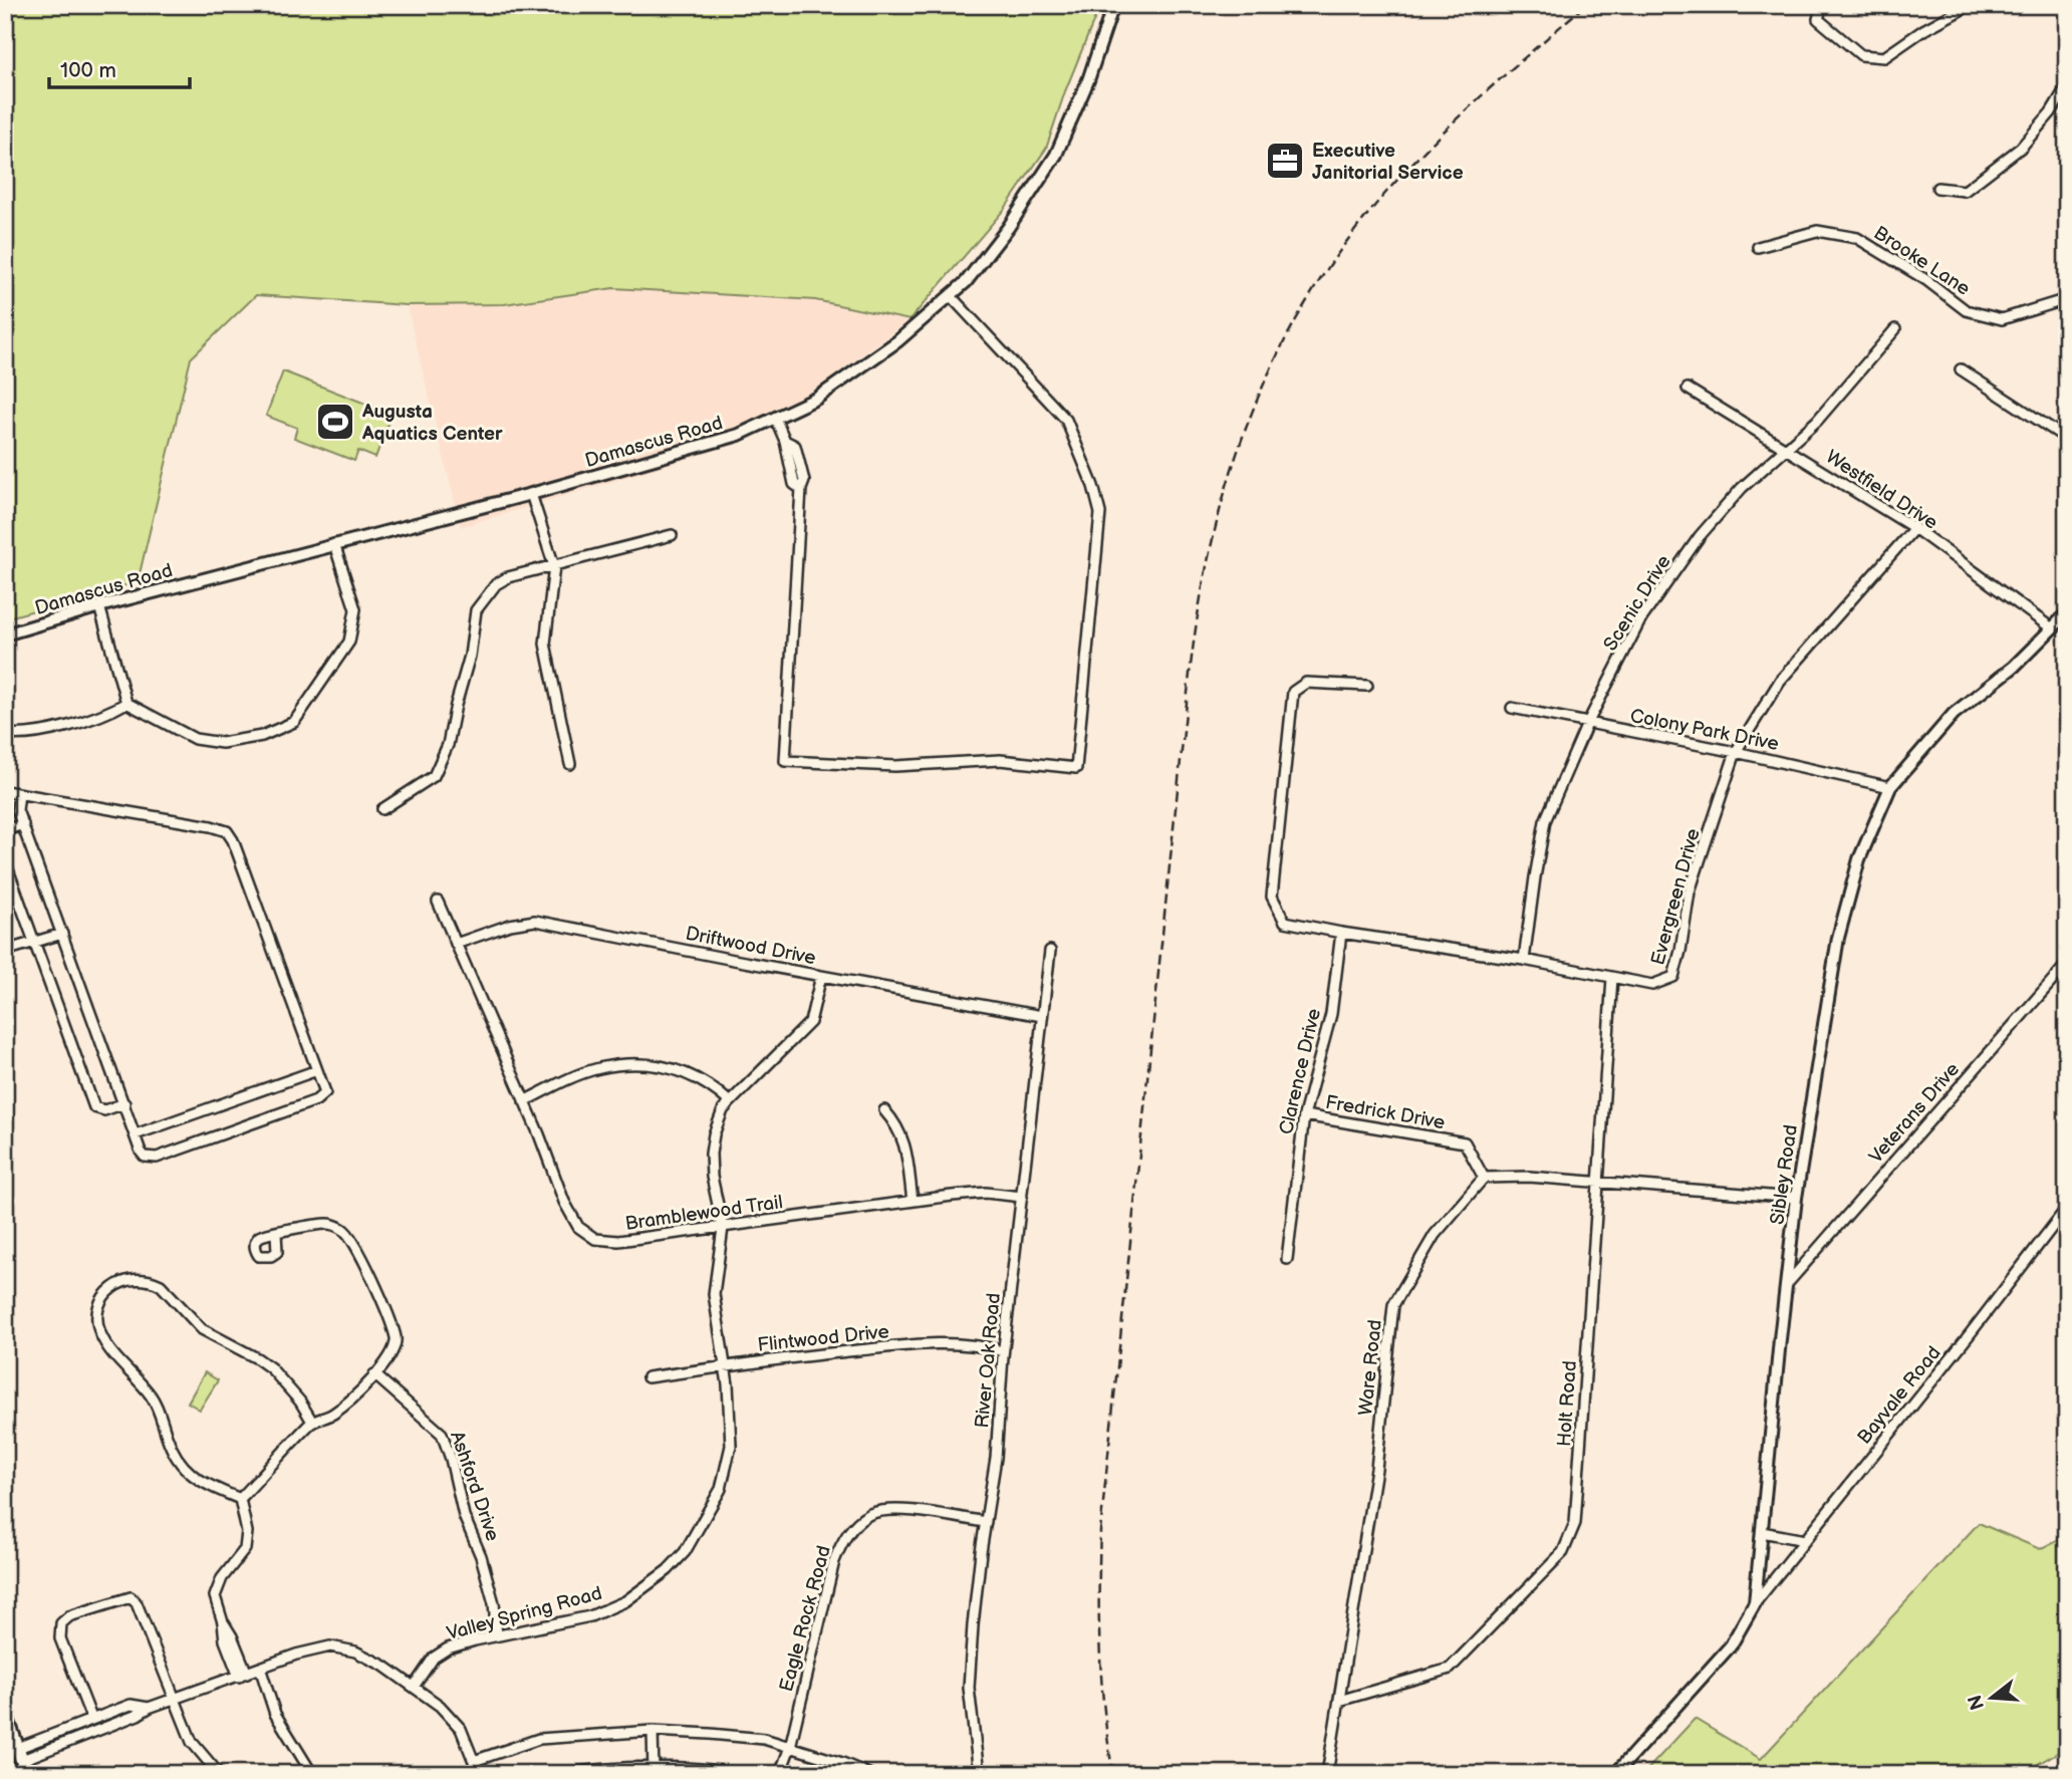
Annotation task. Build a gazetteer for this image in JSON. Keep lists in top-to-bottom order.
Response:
{
  "streets": {
    "street": [
      "Brooke Lane",
      "Damascus Road",
      "Westfield Drive",
      "Scenic Drive",
      "Colony Park Drive",
      "Evergreen Drive",
      "Driftwood Drive",
      "Clarence Drive",
      "Fredrick Drive",
      "Veterans Drive",
      "Sibley Road",
      "Bramblewood Trail",
      "Flintwood Drive",
      "River Oak Road",
      "Ware Road",
      "Bayvale Road",
      "Holt Road",
      "Ashford Drive",
      "Valley Spring Road",
      "Eagle Rock Road"
    ]
  },
  "crossings": [
    ["Westfield Drive", "Scenic Drive"],
    ["Westfield Drive", "Evergreen Drive"],
    ["Westfield Drive", "Sibley Road"],
    ["Scenic Drive", "Colony Park Drive"],
    ["Scenic Drive", "Evergreen Drive"],
    ["Colony Park Drive", "Evergreen Drive"],
    ["Colony Park Drive", "Sibley Road"],
    ["Evergreen Drive", "Clarence Drive"],
    ["Evergreen Drive", "Holt Road"],
    ["Driftwood Drive", "Bramblewood Trail"],
    ["Driftwood Drive", "River Oak Road"],
    ["Driftwood Drive", "Valley Spring Road"],
    ["Clarence Drive", "Fredrick Drive"],
    ["Fredrick Drive", "Ware Road"],
    ["Veterans Drive", "Sibley Road"],
    ["Sibley Road", "Bayvale Road"],
    ["Bramblewood Trail", "River Oak Road"],
    ["Bramblewood Trail", "Valley Spring Road"],
    ["Flintwood Drive", "River Oak Road"],
    ["Flintwood Drive", "Valley Spring Road"],
    ["River Oak Road", "Eagle Rock Road"],
    ["Ware Road", "Holt Road"],
    ["Ashford Drive", "Valley Spring Road"]
  ],
  "places": {
    "office": ["Executive Janitorial Service"],
    "sports": ["Augusta Aquatics Center"]
  },
  "scale_bar": "100 m",
  "north": "left"
}
